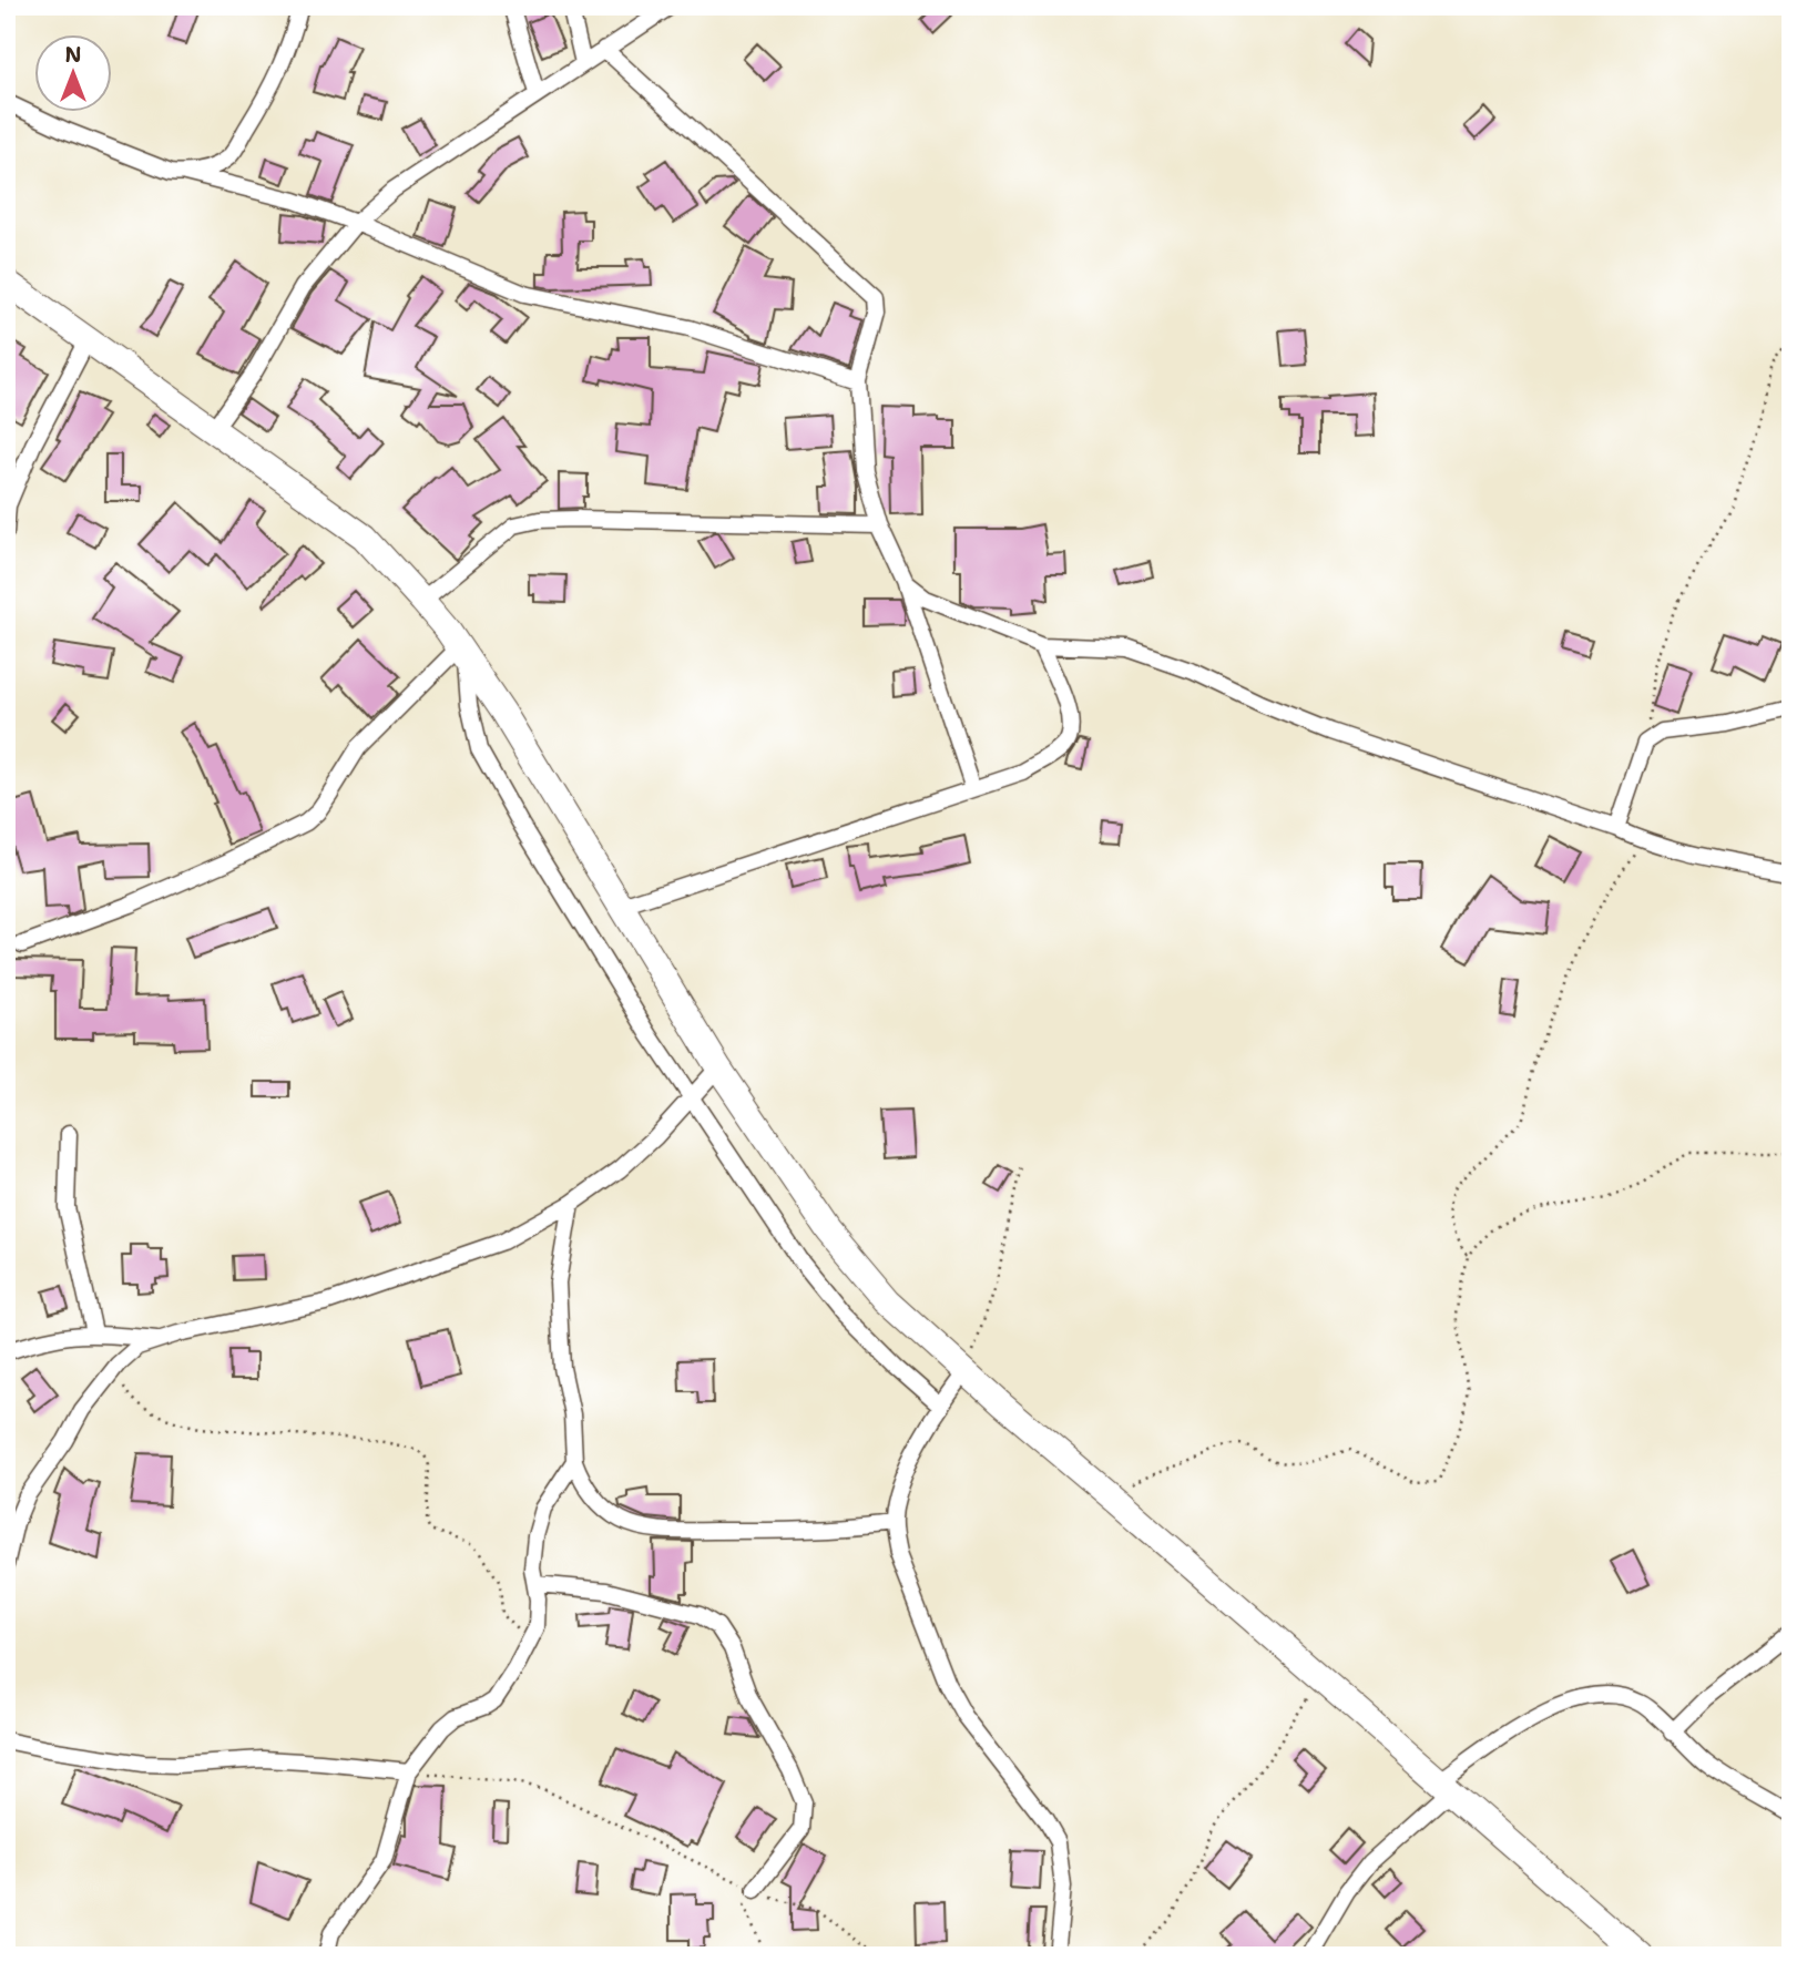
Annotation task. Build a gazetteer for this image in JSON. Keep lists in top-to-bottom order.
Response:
{
  "north": "top"
}
